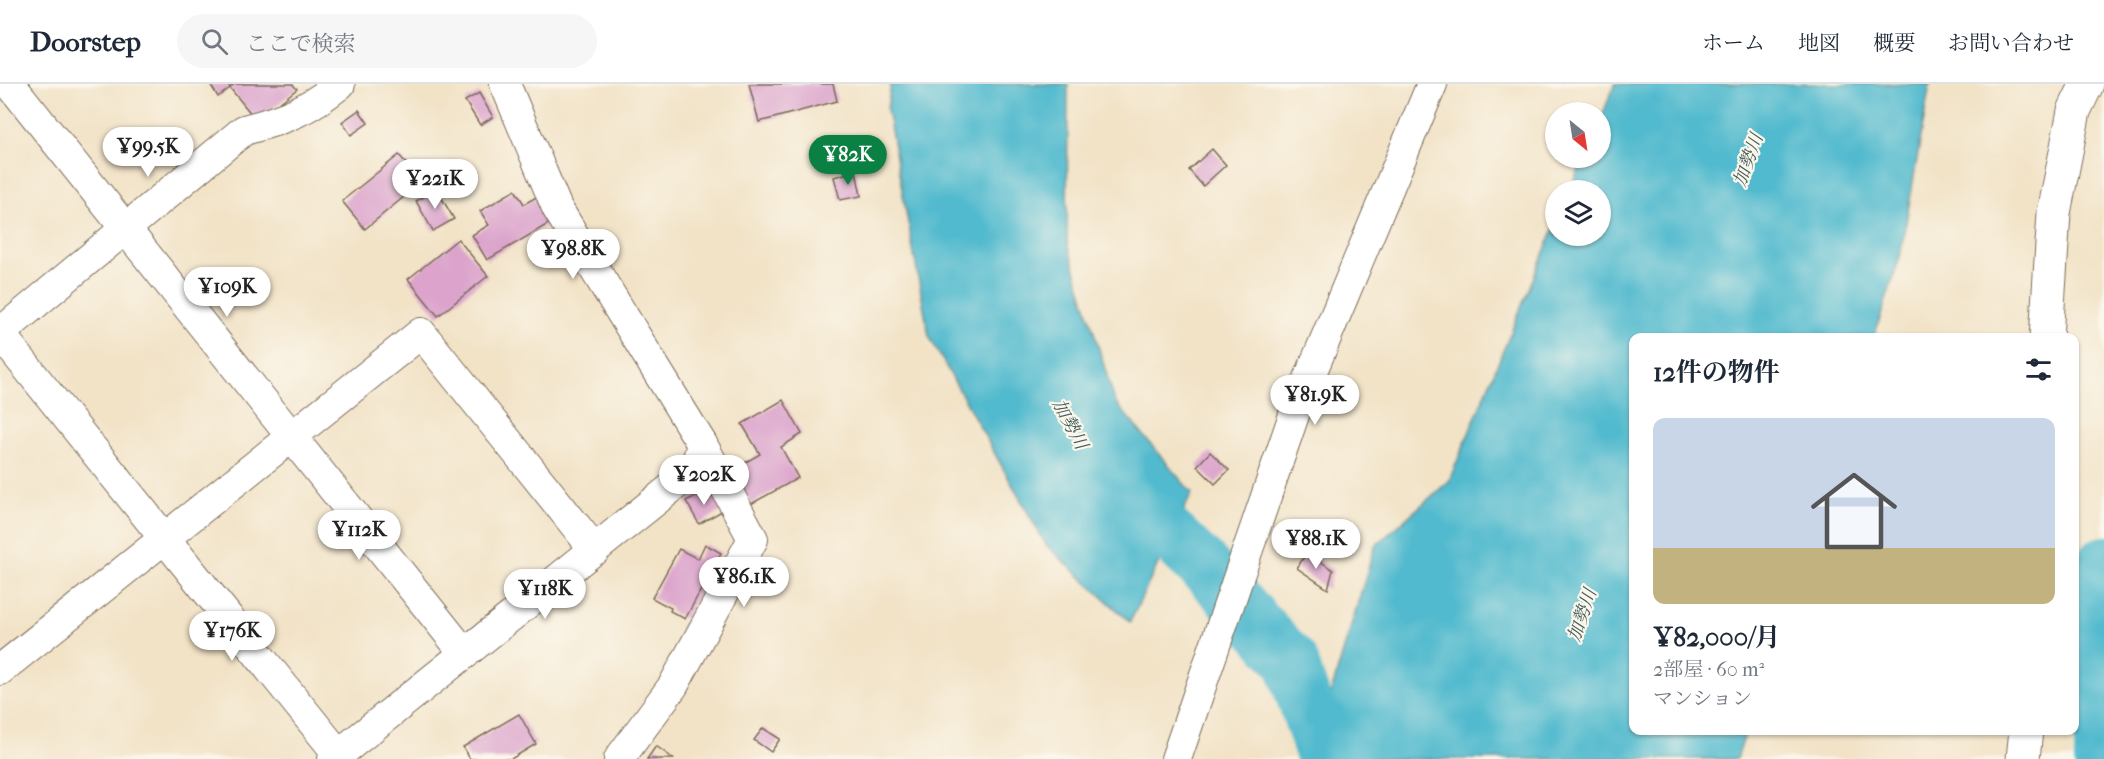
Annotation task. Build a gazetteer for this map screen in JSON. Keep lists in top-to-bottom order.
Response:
{
  "water": ["加勢川"],
  "north": "bottom right",
  "page": {
    "header": "Doorstep",
    "search": "ここで検索",
    "nav": [
      "ホーム",
      "地図",
      "概要",
      "お問い合わせ"
    ],
    "price": [
      "¥99.5K",
      "¥82K",
      "¥221K",
      "¥98.8K",
      "¥109K",
      "¥81.9K",
      "¥202K",
      "¥112K",
      "¥88.1K",
      "¥86.1K",
      "¥118K",
      "¥176K"
    ],
    "heading": "12件の物件",
    "list": [
      {
        "name": "¥82,000/月",
        "note": "2部屋 · 60 m² · マンション"
      }
    ]
  }
}
